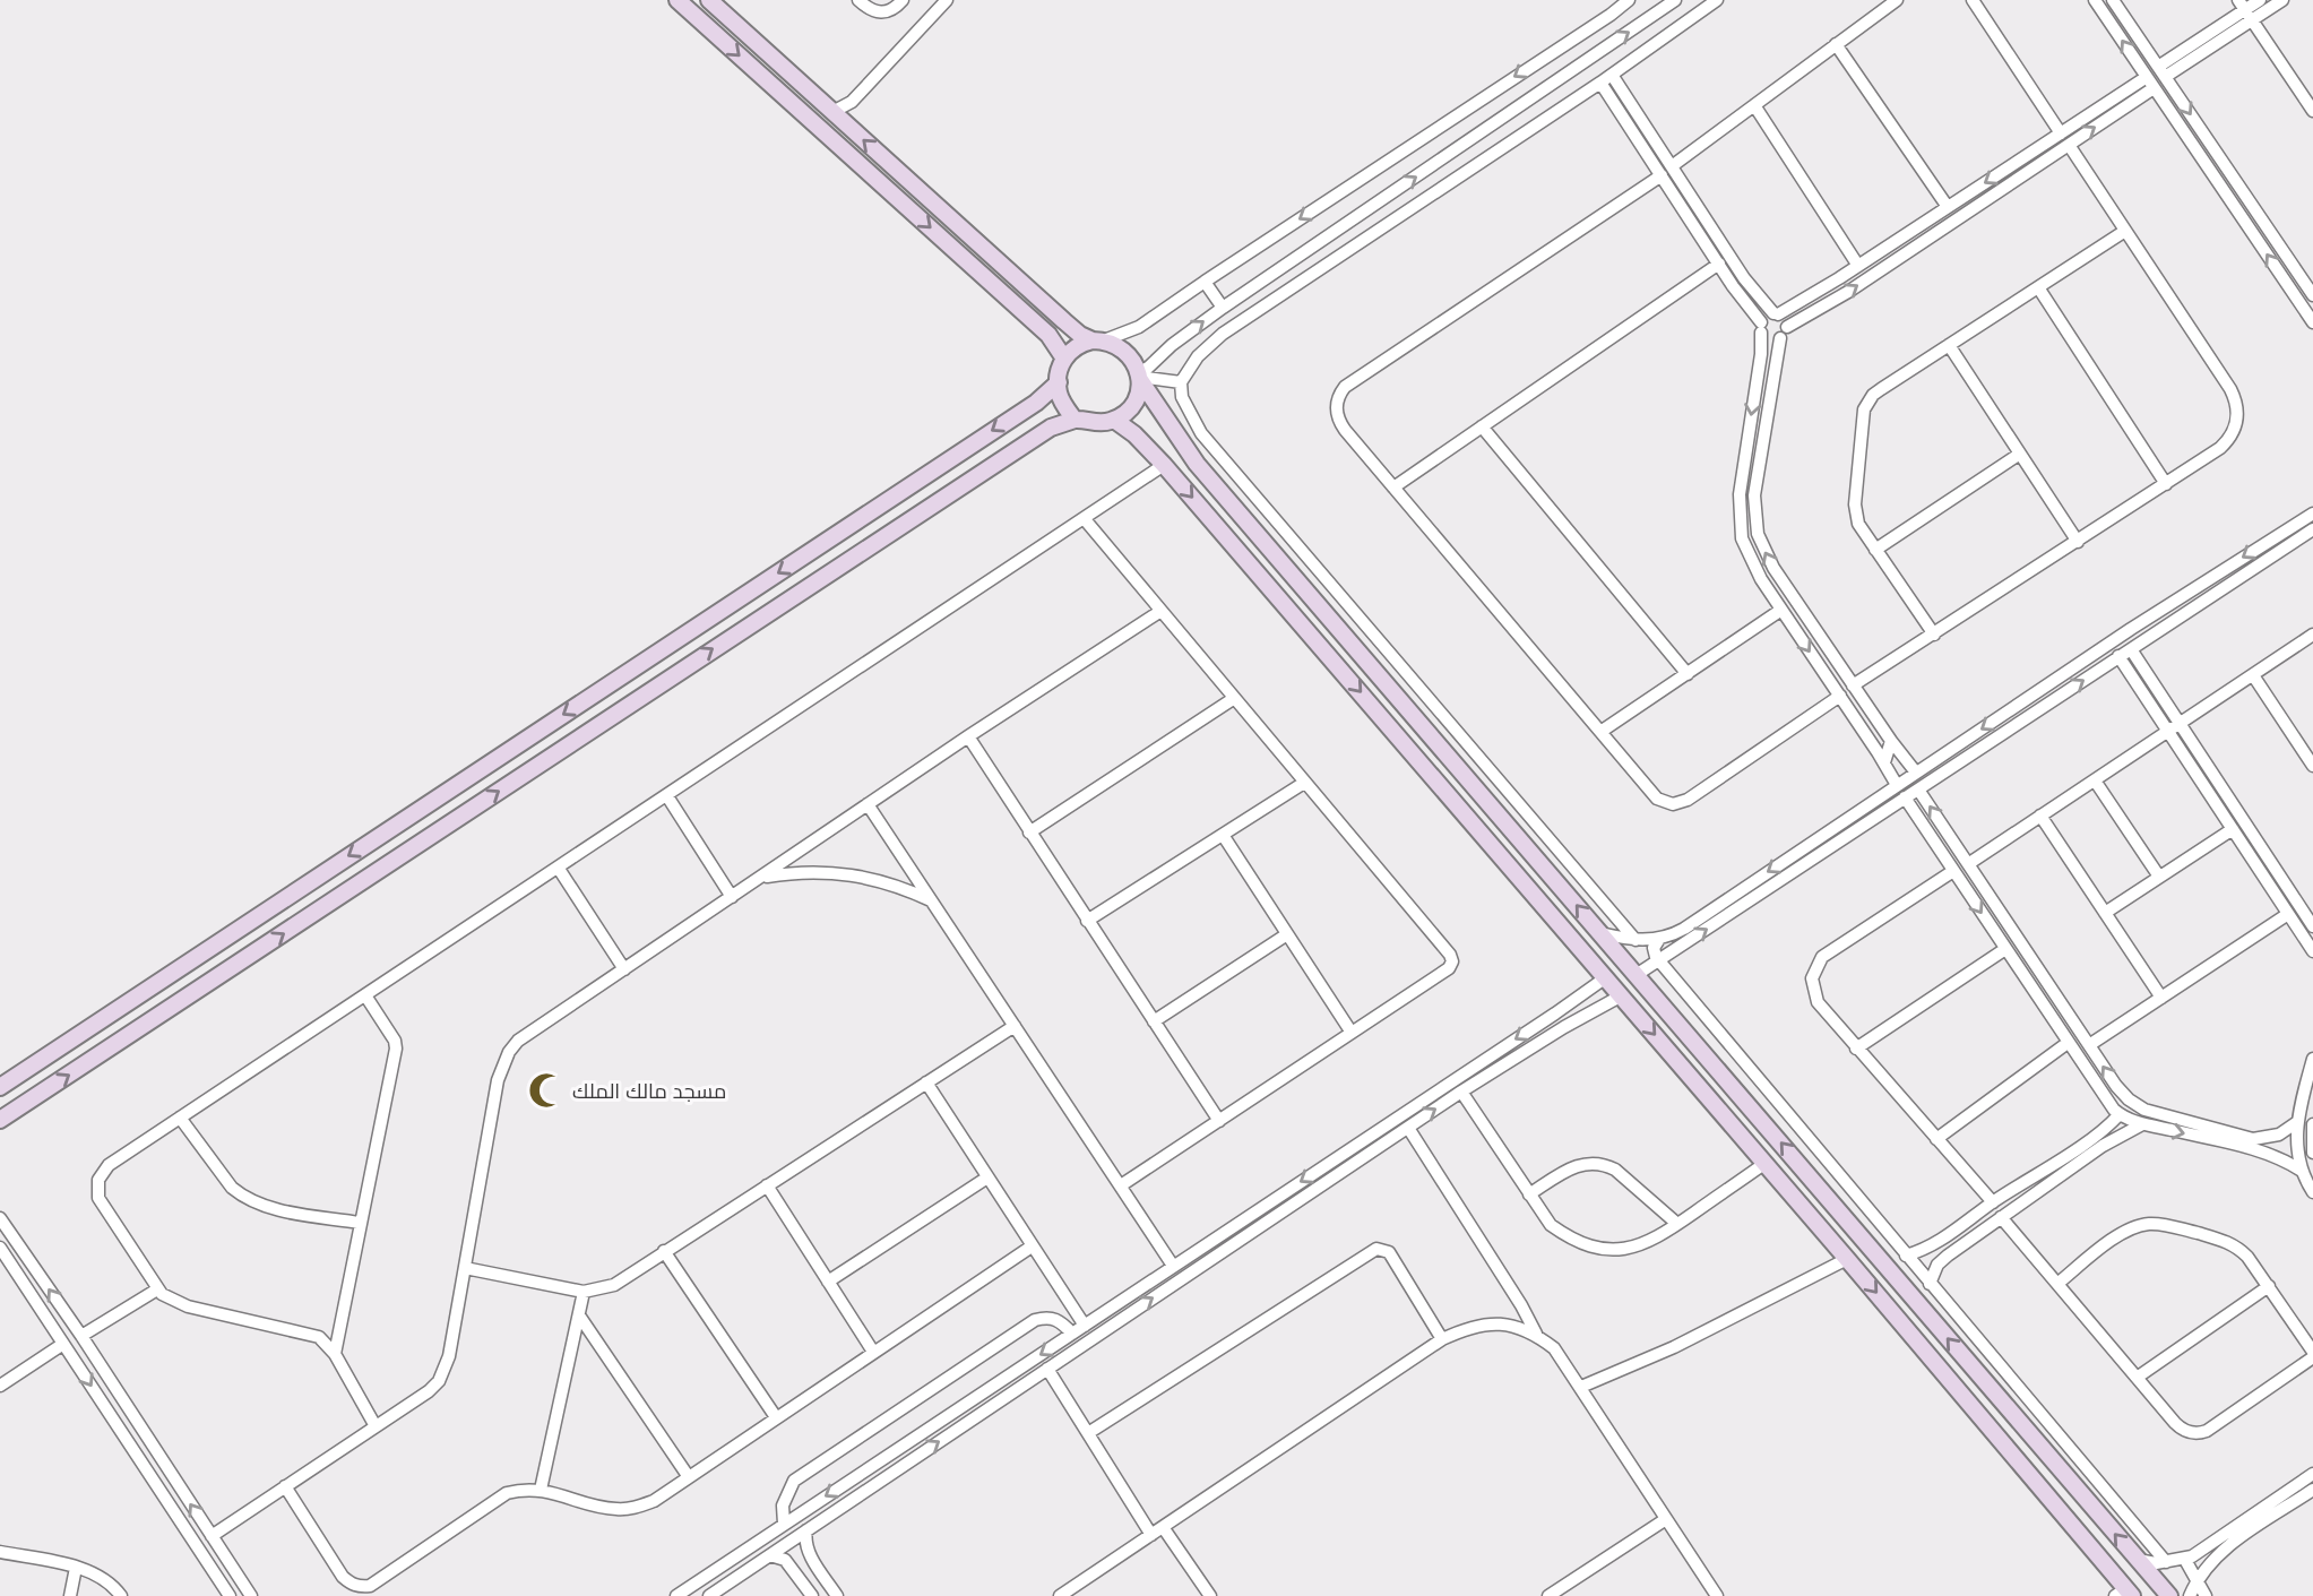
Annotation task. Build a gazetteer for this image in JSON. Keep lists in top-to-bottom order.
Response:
{
  "places": {
    "mosque": ["مسجد مالك الملك"]
  }
}
